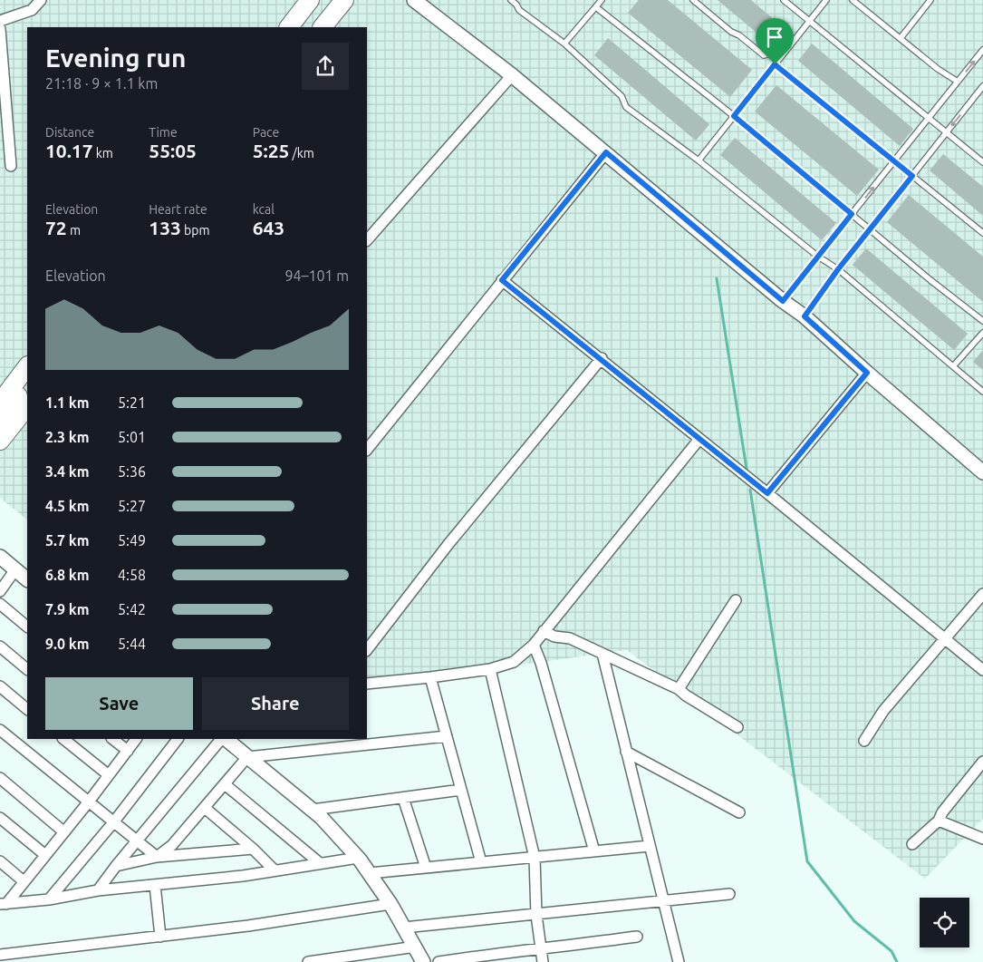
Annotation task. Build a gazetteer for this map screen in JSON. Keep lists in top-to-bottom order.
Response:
{
  "page": {
    "heading": ["Evening run", "21:18 · 9 × 1.1 km"],
    "stats": [
      ["Distance", "10.17 km"],
      ["Time", "55:05"],
      ["Pace", "5:25 /km"],
      ["Elevation", "72 m"],
      ["Heart rate", "133 bpm"],
      ["kcal", "643"]
    ],
    "chart": ["Elevation", "94–101 m"],
    "list": [
      {
        "name": "1.1 km",
        "note": "5:21"
      },
      {
        "name": "2.3 km",
        "note": "5:01"
      },
      {
        "name": "3.4 km",
        "note": "5:36"
      },
      {
        "name": "4.5 km",
        "note": "5:27"
      },
      {
        "name": "5.7 km",
        "note": "5:49"
      },
      {
        "name": "6.8 km",
        "note": "4:58"
      },
      {
        "name": "7.9 km",
        "note": "5:42"
      },
      {
        "name": "9.0 km",
        "note": "5:44"
      }
    ],
    "buttons": ["Save", "Share"]
  }
}
